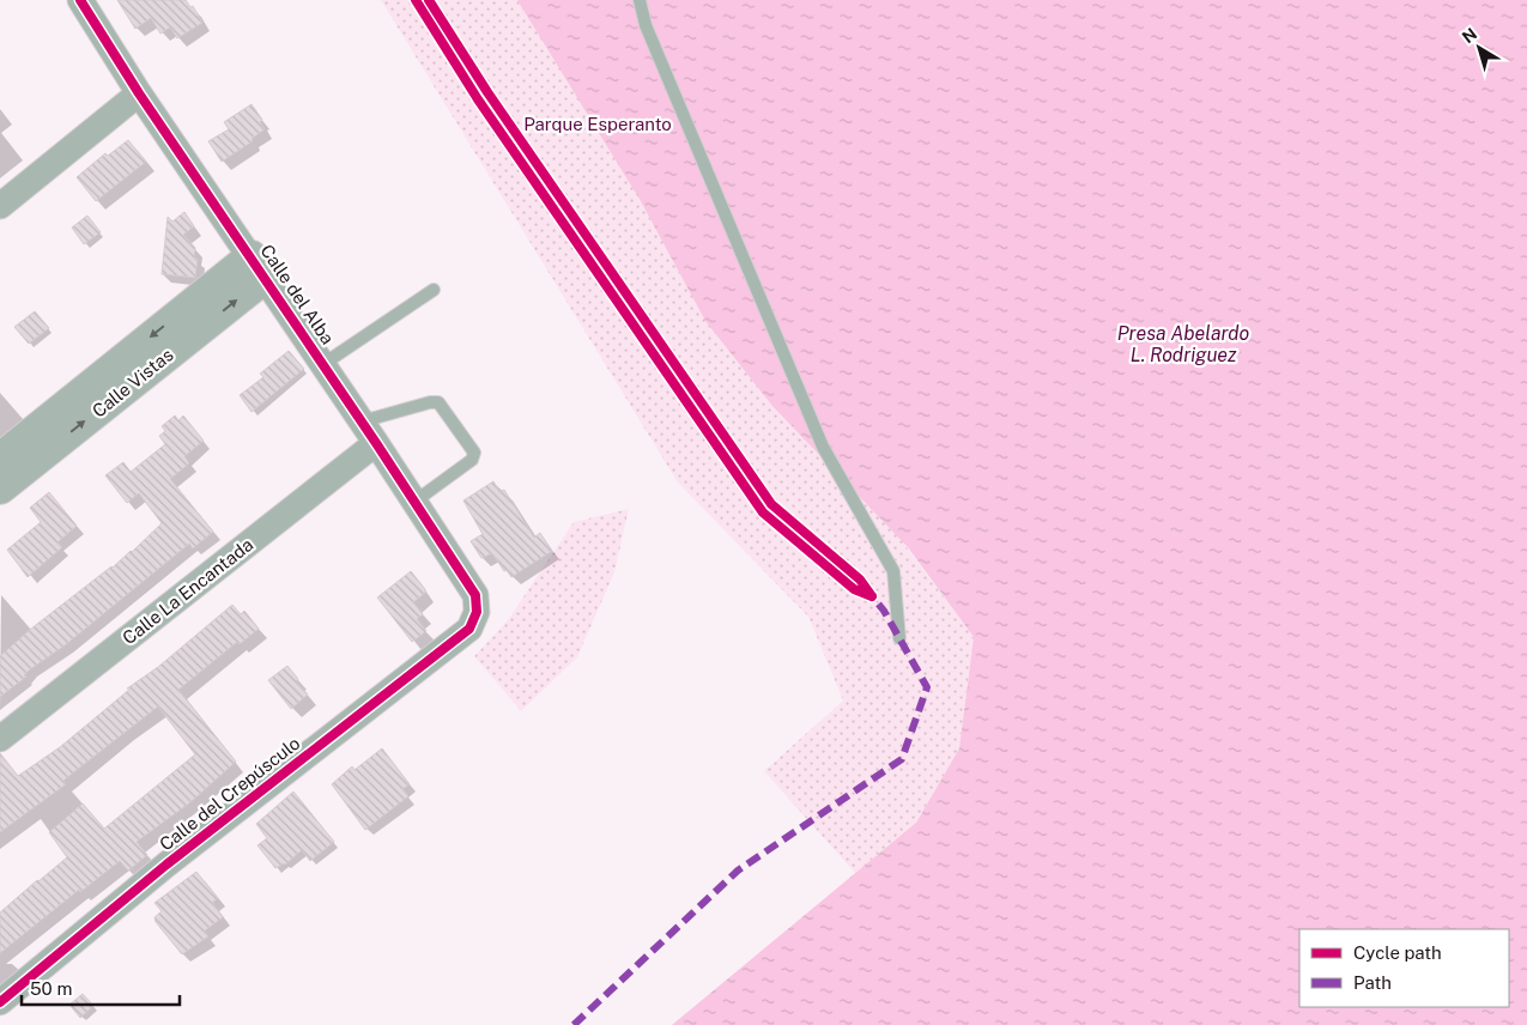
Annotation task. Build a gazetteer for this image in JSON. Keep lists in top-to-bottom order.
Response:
{
  "streets": {
    "street": [
      "Calle del Alba",
      "Calle Vistas",
      "Calle La Encantada",
      "Calle del Crepúsculo"
    ]
  },
  "crossings": [
    ["Calle del Alba", "Calle Vistas"],
    ["Calle del Alba", "Calle La Encantada"],
    ["Calle del Alba", "Calle del Crepúsculo"]
  ],
  "water": ["Presa Abelardo L. Rodriguez"],
  "parks": ["Parque Esperanto"],
  "legend": ["Cycle path", "Path"],
  "scale_bar": "50 m",
  "north": "top left"
}
